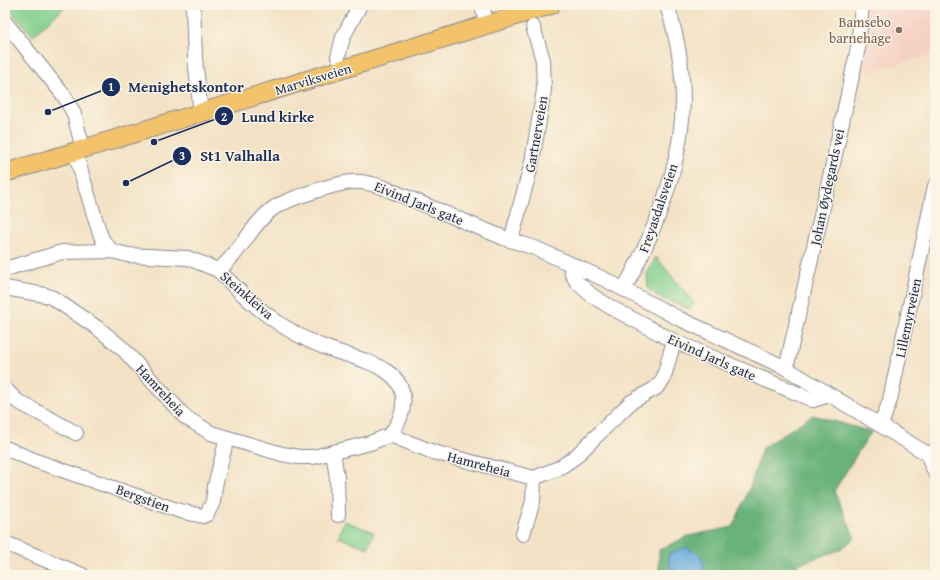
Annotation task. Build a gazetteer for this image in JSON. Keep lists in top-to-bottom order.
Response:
{
  "streets": {
    "main road": ["Marviksveien"],
    "street": [
      "Gartnerveien",
      "Johan Øydegards vei",
      "Eivind Jarls gate",
      "Freyasdalsveien",
      "Steinkleiva",
      "Lillemyrveien",
      "Hamreheia",
      "Bergstien"
    ]
  },
  "crossings": [
    ["Gartnerveien", "Eivind Jarls gate"],
    ["Johan Øydegards vei", "Eivind Jarls gate"],
    ["Eivind Jarls gate", "Freyasdalsveien"],
    ["Eivind Jarls gate", "Steinkleiva"],
    ["Eivind Jarls gate", "Lillemyrveien"],
    ["Steinkleiva", "Hamreheia"],
    ["Hamreheia", "Bergstien"]
  ],
  "places": [
    "Bamsebo barnehage",
    "Menighetskontor",
    "Lund kirke",
    "St1 Valhalla"
  ]
}
